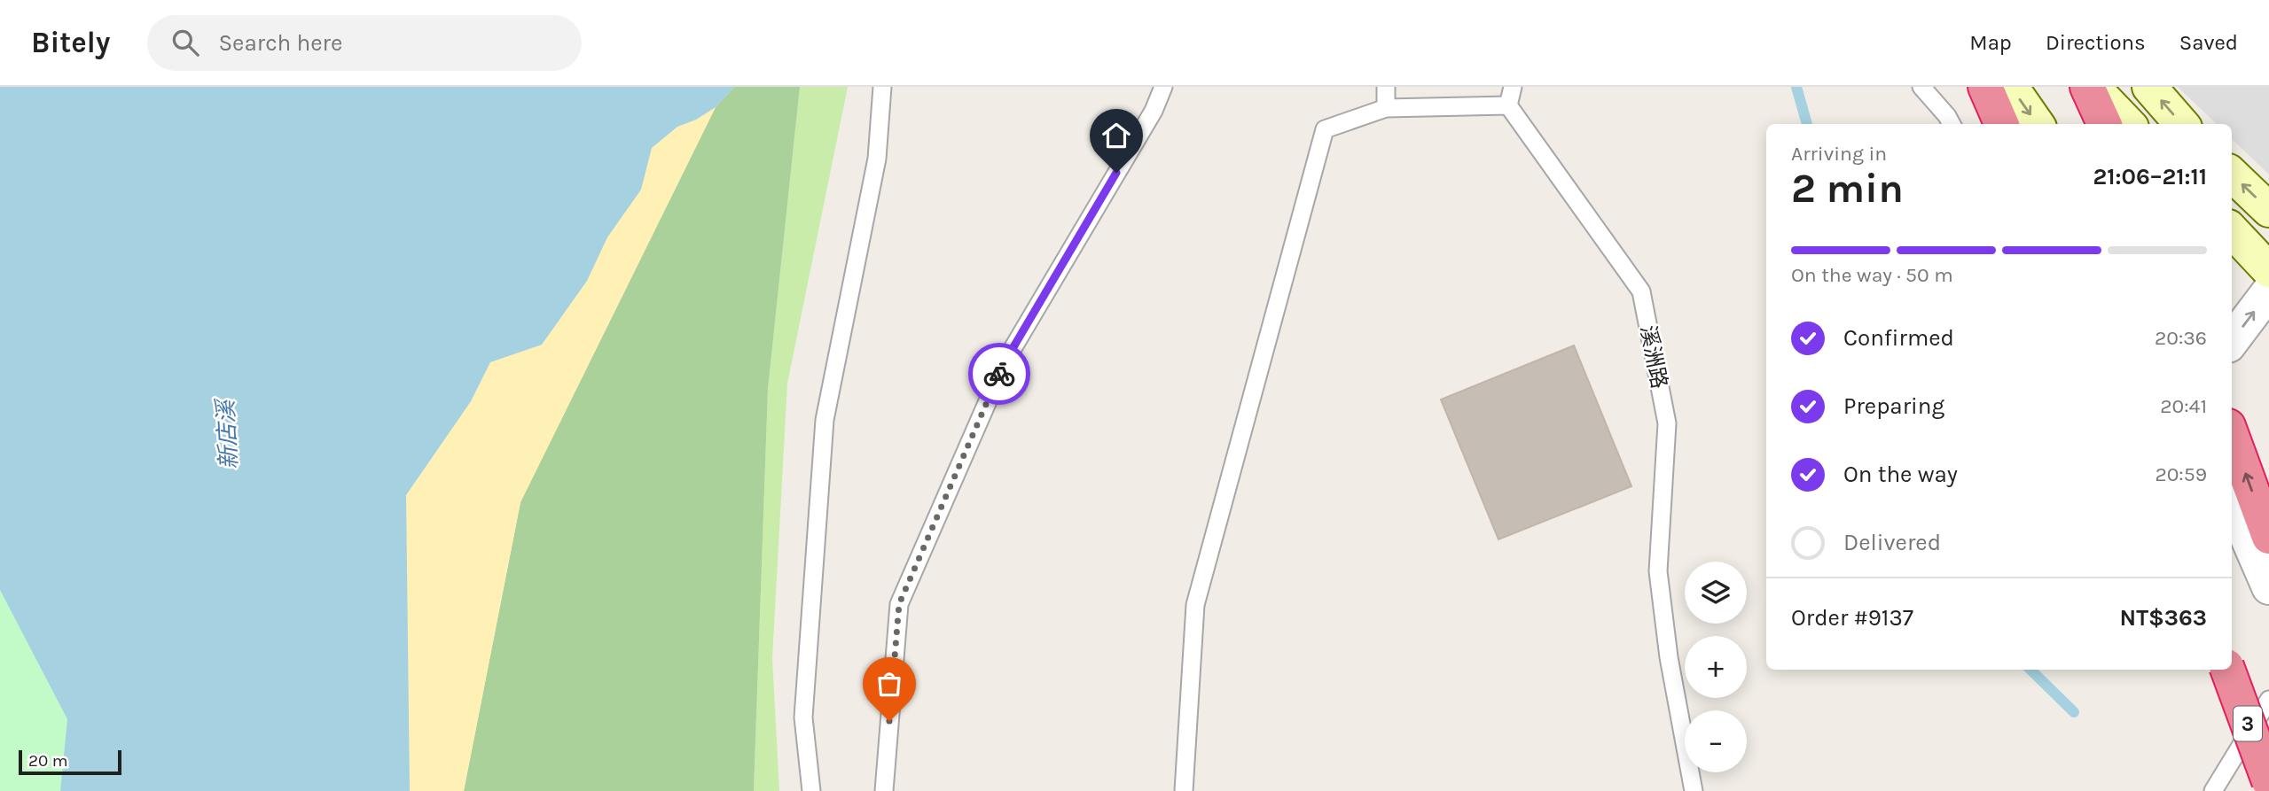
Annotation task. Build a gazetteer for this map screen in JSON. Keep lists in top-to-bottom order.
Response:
{
  "streets": {
    "highway": ["3"],
    "lane": ["溪洲路"]
  },
  "water": ["新店溪"],
  "scale_bar": "20 m",
  "page": {
    "header": "Bitely",
    "search": "Search here",
    "nav": ["Map", "Directions", "Saved"],
    "heading": ["2 min", "Arriving in", "21:06–21:11"],
    "panel": ["Order #9137", "NT$363"],
    "bar": "On the way · 50 m",
    "list": [
      ["Confirmed", "20:36"],
      ["Preparing", "20:41"],
      ["On the way", "20:59"],
      "Delivered"
    ],
    "map_buttons": ["+", "−"],
    "scale": "20 m"
  }
}
